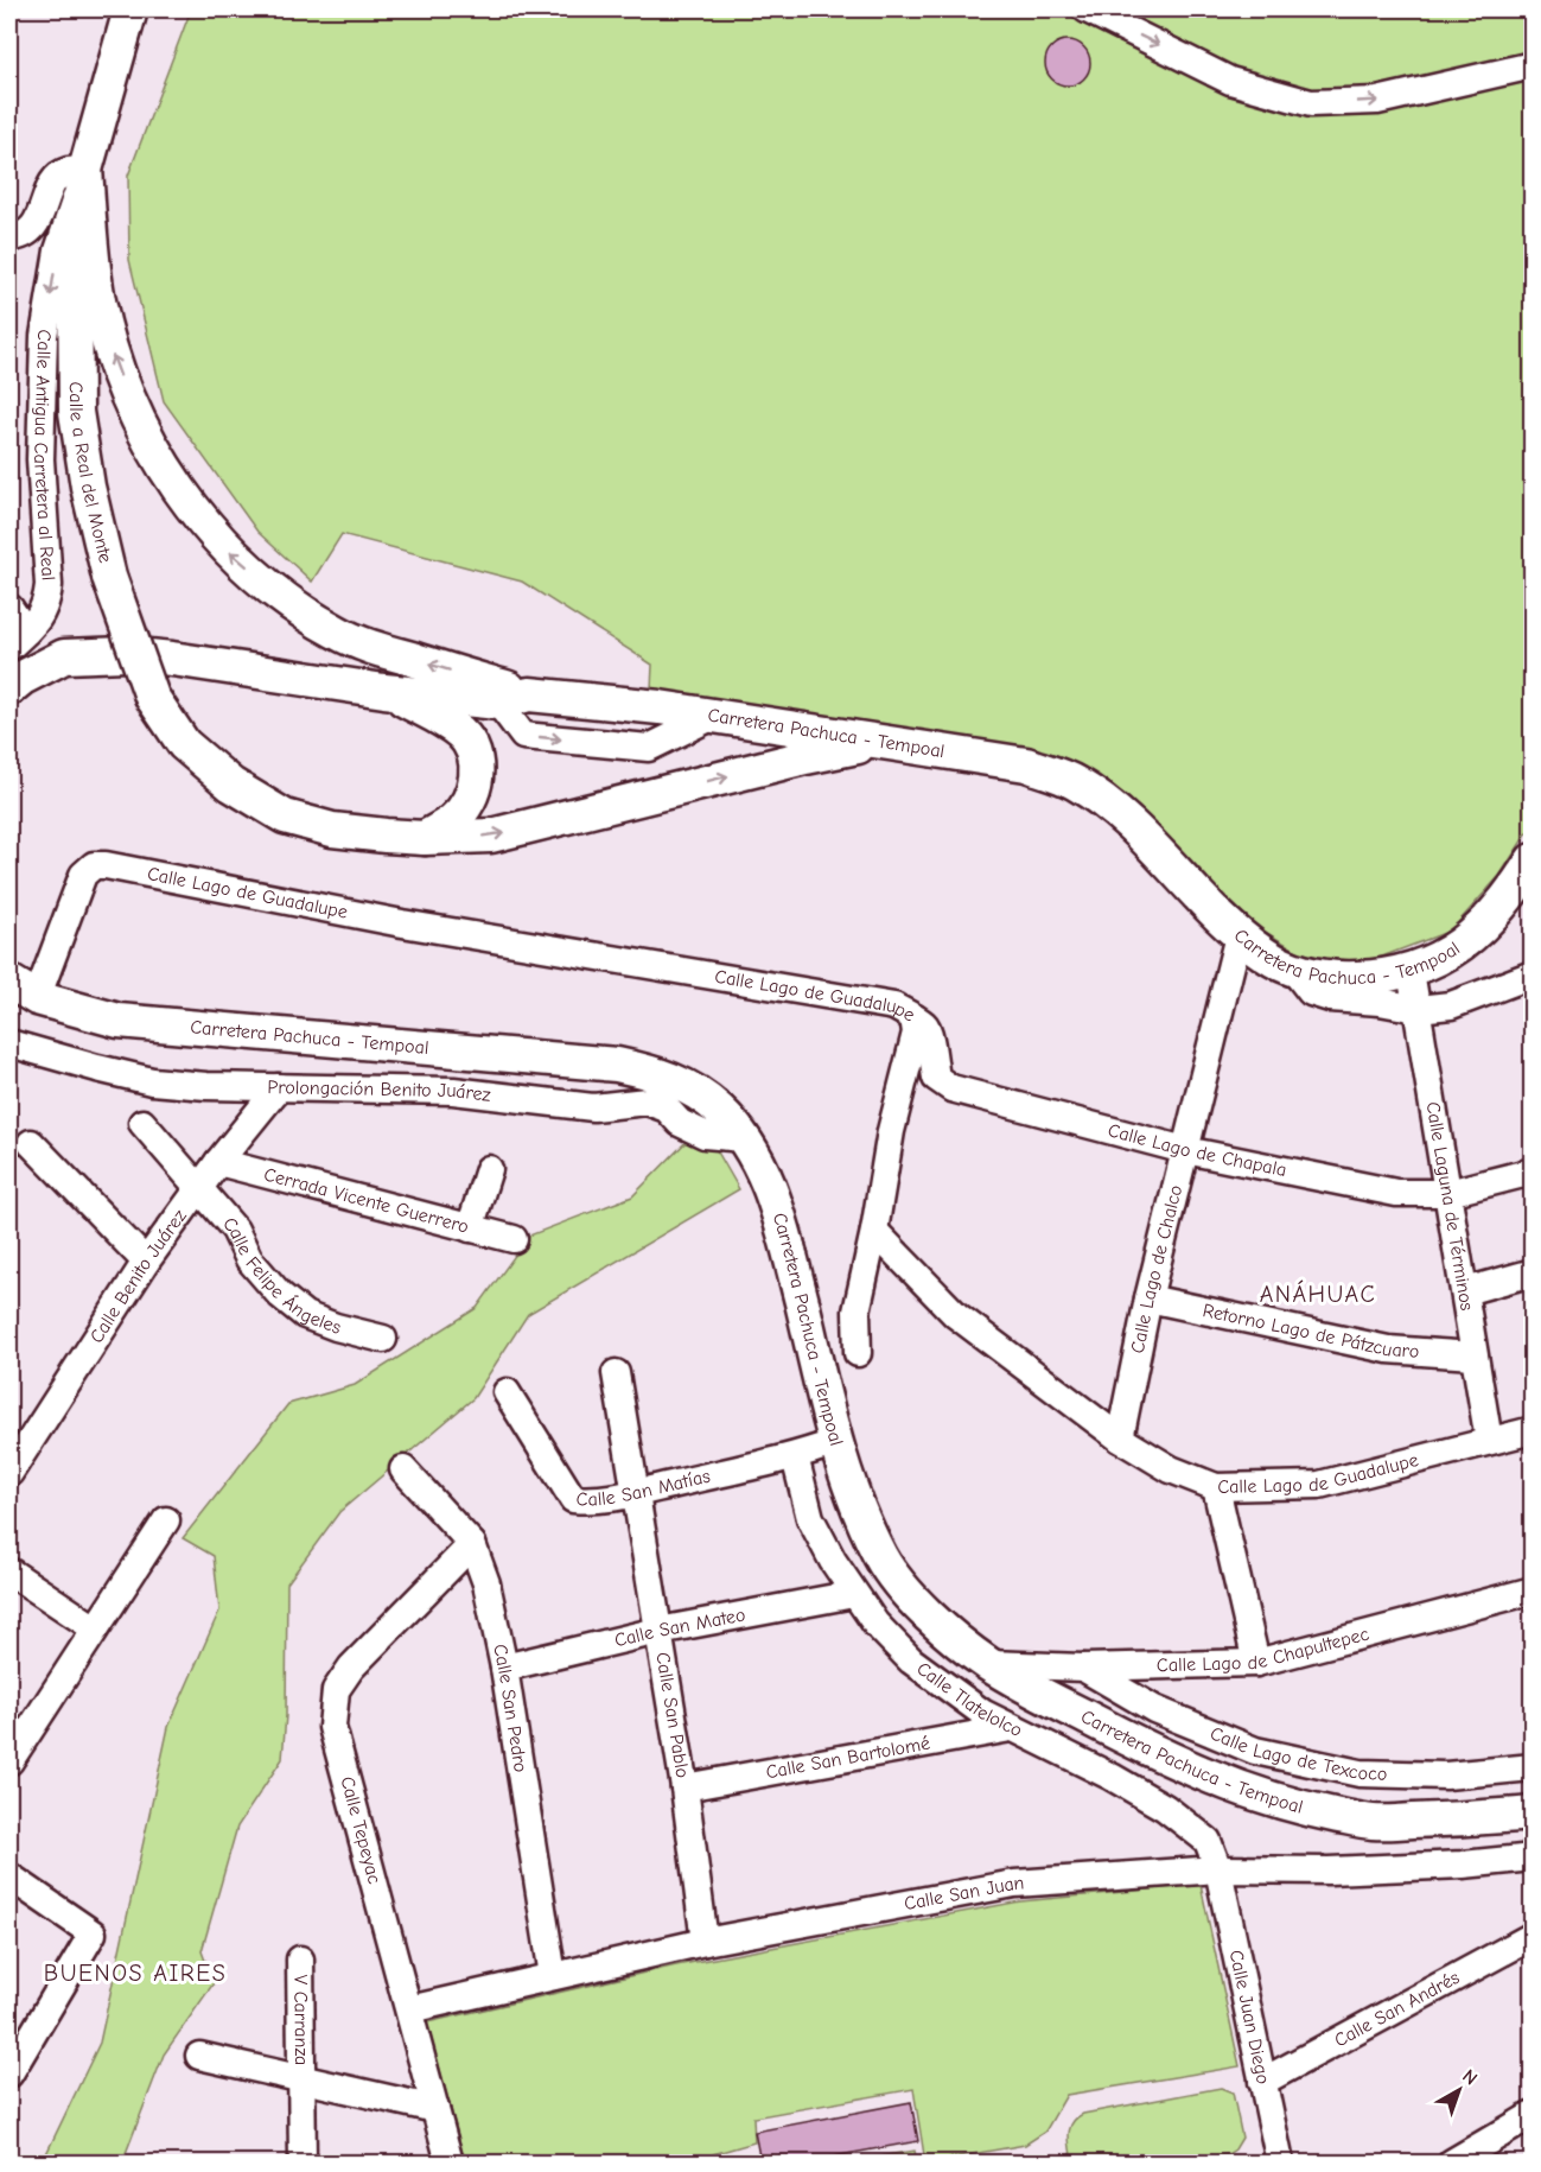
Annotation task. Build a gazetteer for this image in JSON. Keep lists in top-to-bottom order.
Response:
{
  "streets": {
    "main road": ["Calle a Real del Monte", "Carretera Pachuca - Tempoal"],
    "street": [
      "Calle Antigua Carretera al Real",
      "Calle Lago de Guadalupe",
      "Prolongación Benito Juárez",
      "Calle Lago de Chapala",
      "Cerrada Vicente Guerrero",
      "Calle Laguna de Términos",
      "Calle Lago de Chalco",
      "Calle Felipe Ángeles",
      "Calle Benito Juárez",
      "Retorno Lago de Pátzcuaro",
      "Calle San Matías",
      "Calle San Mateo",
      "Calle Lago de Chapultepec",
      "Calle Tlatelolco",
      "Calle San Pedro",
      "Calle San Pablo",
      "Calle Lago de Texcoco",
      "Calle San Bartolomé",
      "Calle Tepeyac",
      "Calle San Juan",
      "Calle San Andrés",
      "Calle Juan Diego",
      "V Carranza"
    ]
  },
  "crossings": [
    ["Calle Antigua Carretera al Real", "Calle a Real del Monte"],
    ["Calle a Real del Monte", "Carretera Pachuca - Tempoal"],
    ["Carretera Pachuca - Tempoal", "Calle Lago de Guadalupe"],
    ["Carretera Pachuca - Tempoal", "Prolongación Benito Juárez"],
    ["Carretera Pachuca - Tempoal", "Calle Laguna de Términos"],
    ["Carretera Pachuca - Tempoal", "Calle Lago de Chalco"],
    ["Carretera Pachuca - Tempoal", "Calle San Matías"],
    ["Carretera Pachuca - Tempoal", "Calle Lago de Chapultepec"],
    ["Calle Lago de Guadalupe", "Calle Lago de Chapala"],
    ["Calle Lago de Guadalupe", "Calle Laguna de Términos"],
    ["Calle Lago de Guadalupe", "Calle Lago de Chalco"],
    ["Prolongación Benito Juárez", "Calle Benito Juárez"],
    ["Calle Lago de Chapala", "Calle Laguna de Términos"],
    ["Calle Lago de Chapala", "Calle Lago de Chalco"],
    ["Cerrada Vicente Guerrero", "Calle Benito Juárez"],
    ["Calle Laguna de Términos", "Retorno Lago de Pátzcuaro"],
    ["Calle Lago de Chalco", "Retorno Lago de Pátzcuaro"],
    ["Calle Felipe Ángeles", "Calle Benito Juárez"],
    ["Calle San Matías", "Calle Tlatelolco"],
    ["Calle San Matías", "Calle San Pablo"],
    ["Calle San Mateo", "Calle Tlatelolco"],
    ["Calle San Mateo", "Calle San Pedro"],
    ["Calle San Mateo", "Calle San Pablo"],
    ["Calle Lago de Chapultepec", "Calle Lago de Texcoco"],
    ["Calle Tlatelolco", "Calle San Bartolomé"],
    ["Calle Tlatelolco", "Calle San Juan"],
    ["Calle Tlatelolco", "Calle Juan Diego"],
    ["Calle San Pedro", "Calle Tepeyac"],
    ["Calle San Pedro", "Calle San Juan"],
    ["Calle San Pablo", "Calle San Bartolomé"],
    ["Calle San Pablo", "Calle San Juan"],
    ["Calle Tepeyac", "Calle San Juan"],
    ["Calle San Juan", "Calle Juan Diego"],
    ["Calle San Andrés", "Calle Juan Diego"]
  ],
  "one_way": ["Calle Antigua Carretera al Real"],
  "districts": ["ANÁHUAC", "BUENOS AIRES"],
  "north": "top right"
}
